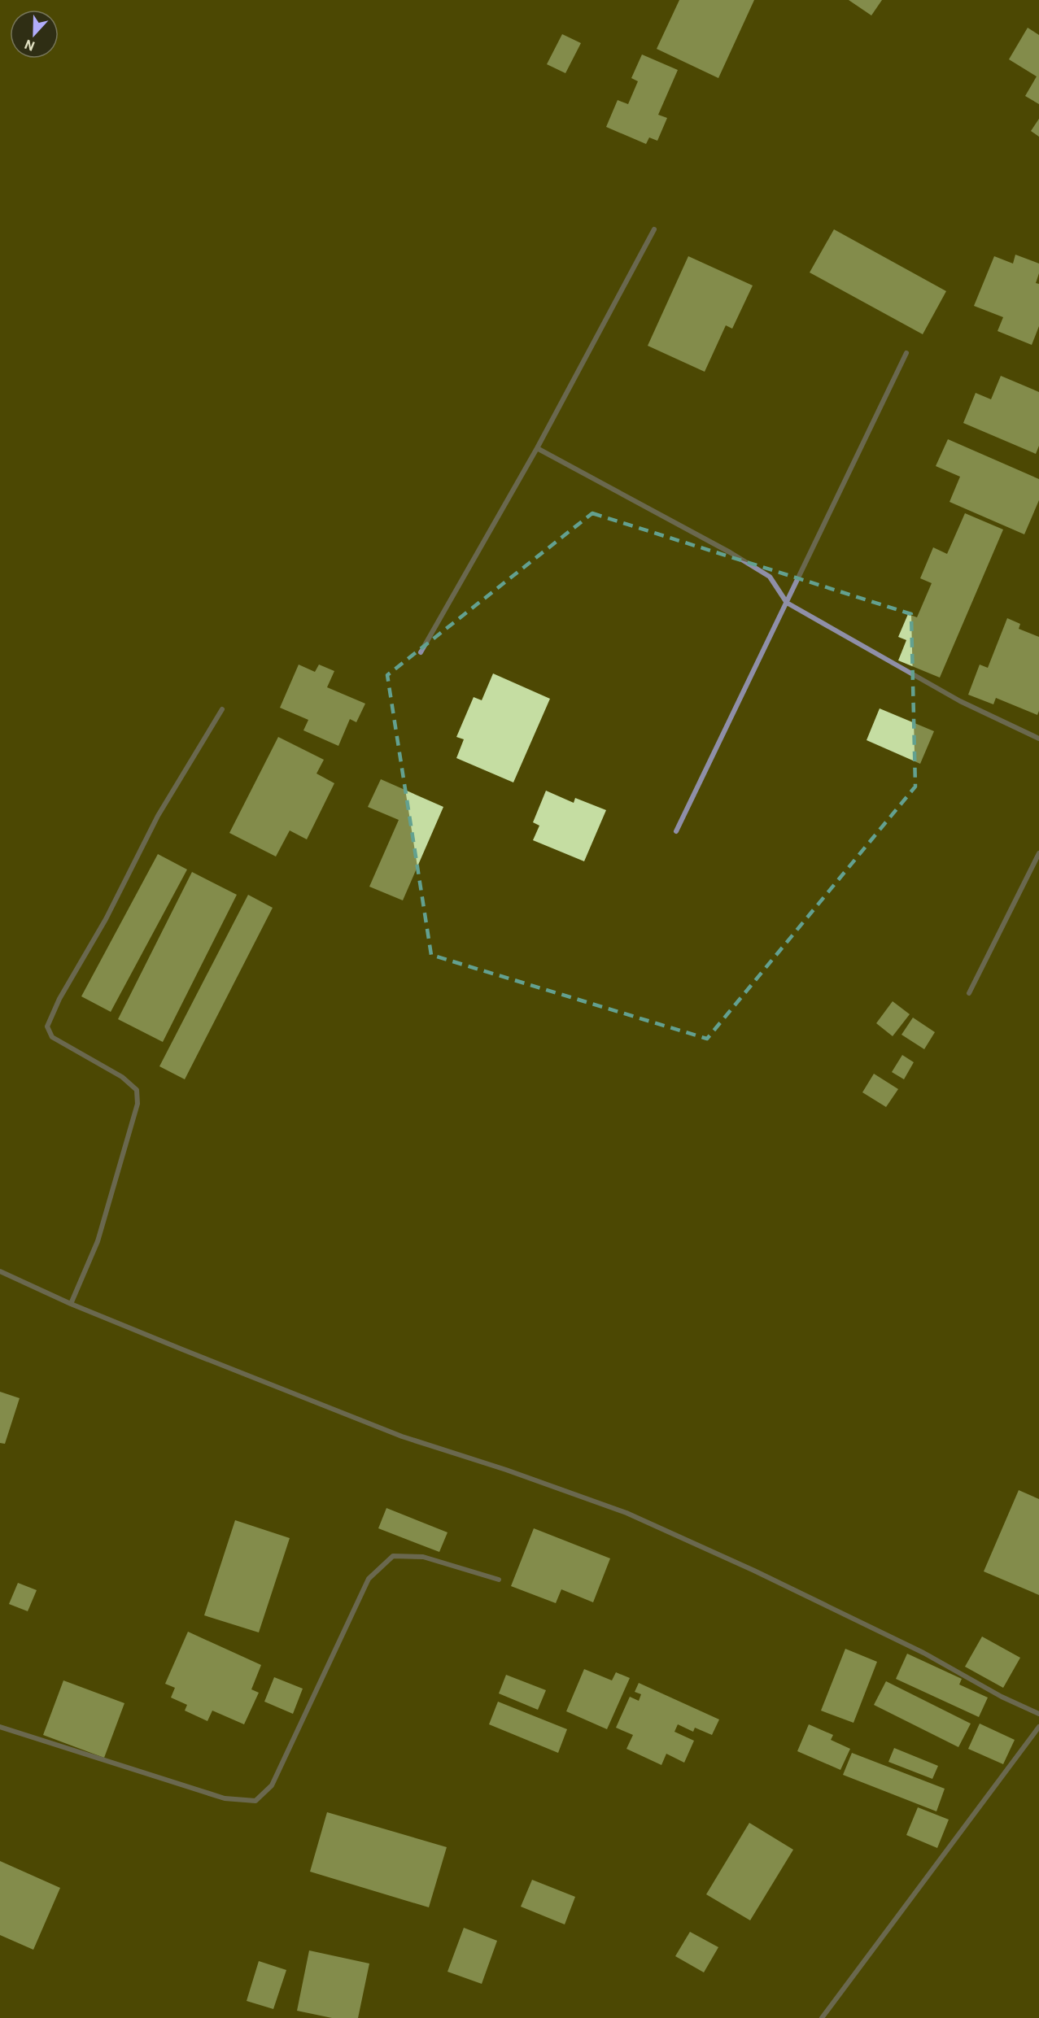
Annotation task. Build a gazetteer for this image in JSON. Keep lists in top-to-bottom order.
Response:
{
  "north": "bottom"
}
